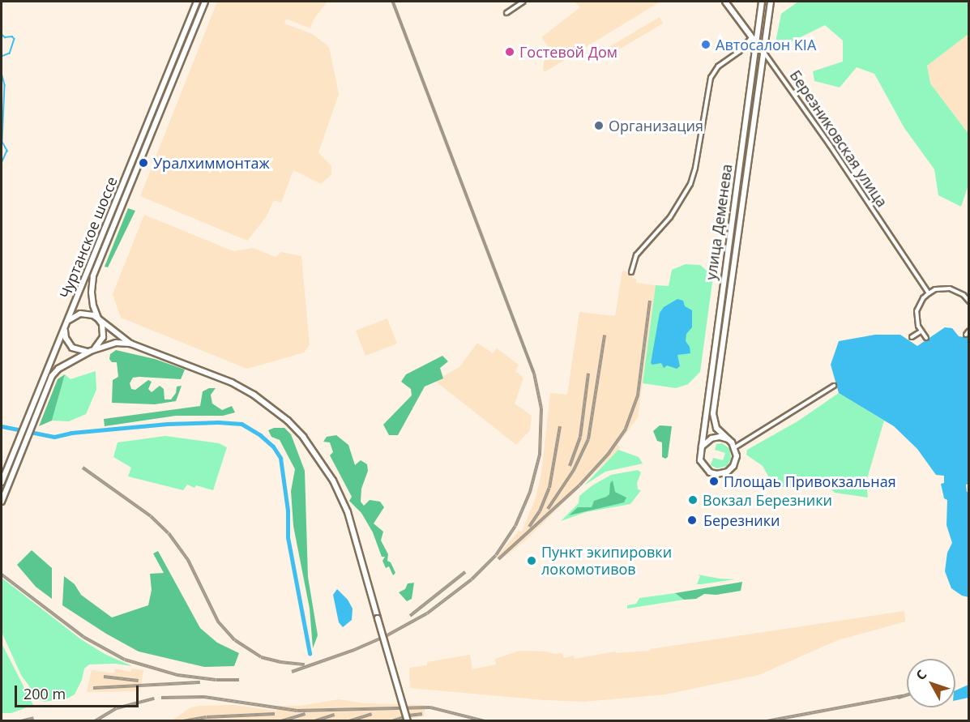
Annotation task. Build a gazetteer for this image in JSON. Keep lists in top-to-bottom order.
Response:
{
  "streets": {
    "street": ["Березниковская улица", "улица Деменева", "Чуртанское шоссе"]
  },
  "crossings": [
    ["Березниковская улица", "улица Деменева"]
  ],
  "places": [
    "Автосалон KIA",
    "Гостевой Дом",
    "Организация",
    "Уралхиммонтаж",
    "Площаь Привокзальная",
    "Вокзал Березники",
    "Березники",
    "Пункт экипировки локомотивов"
  ],
  "scale_bar": "200 m",
  "north": "top left"
}
